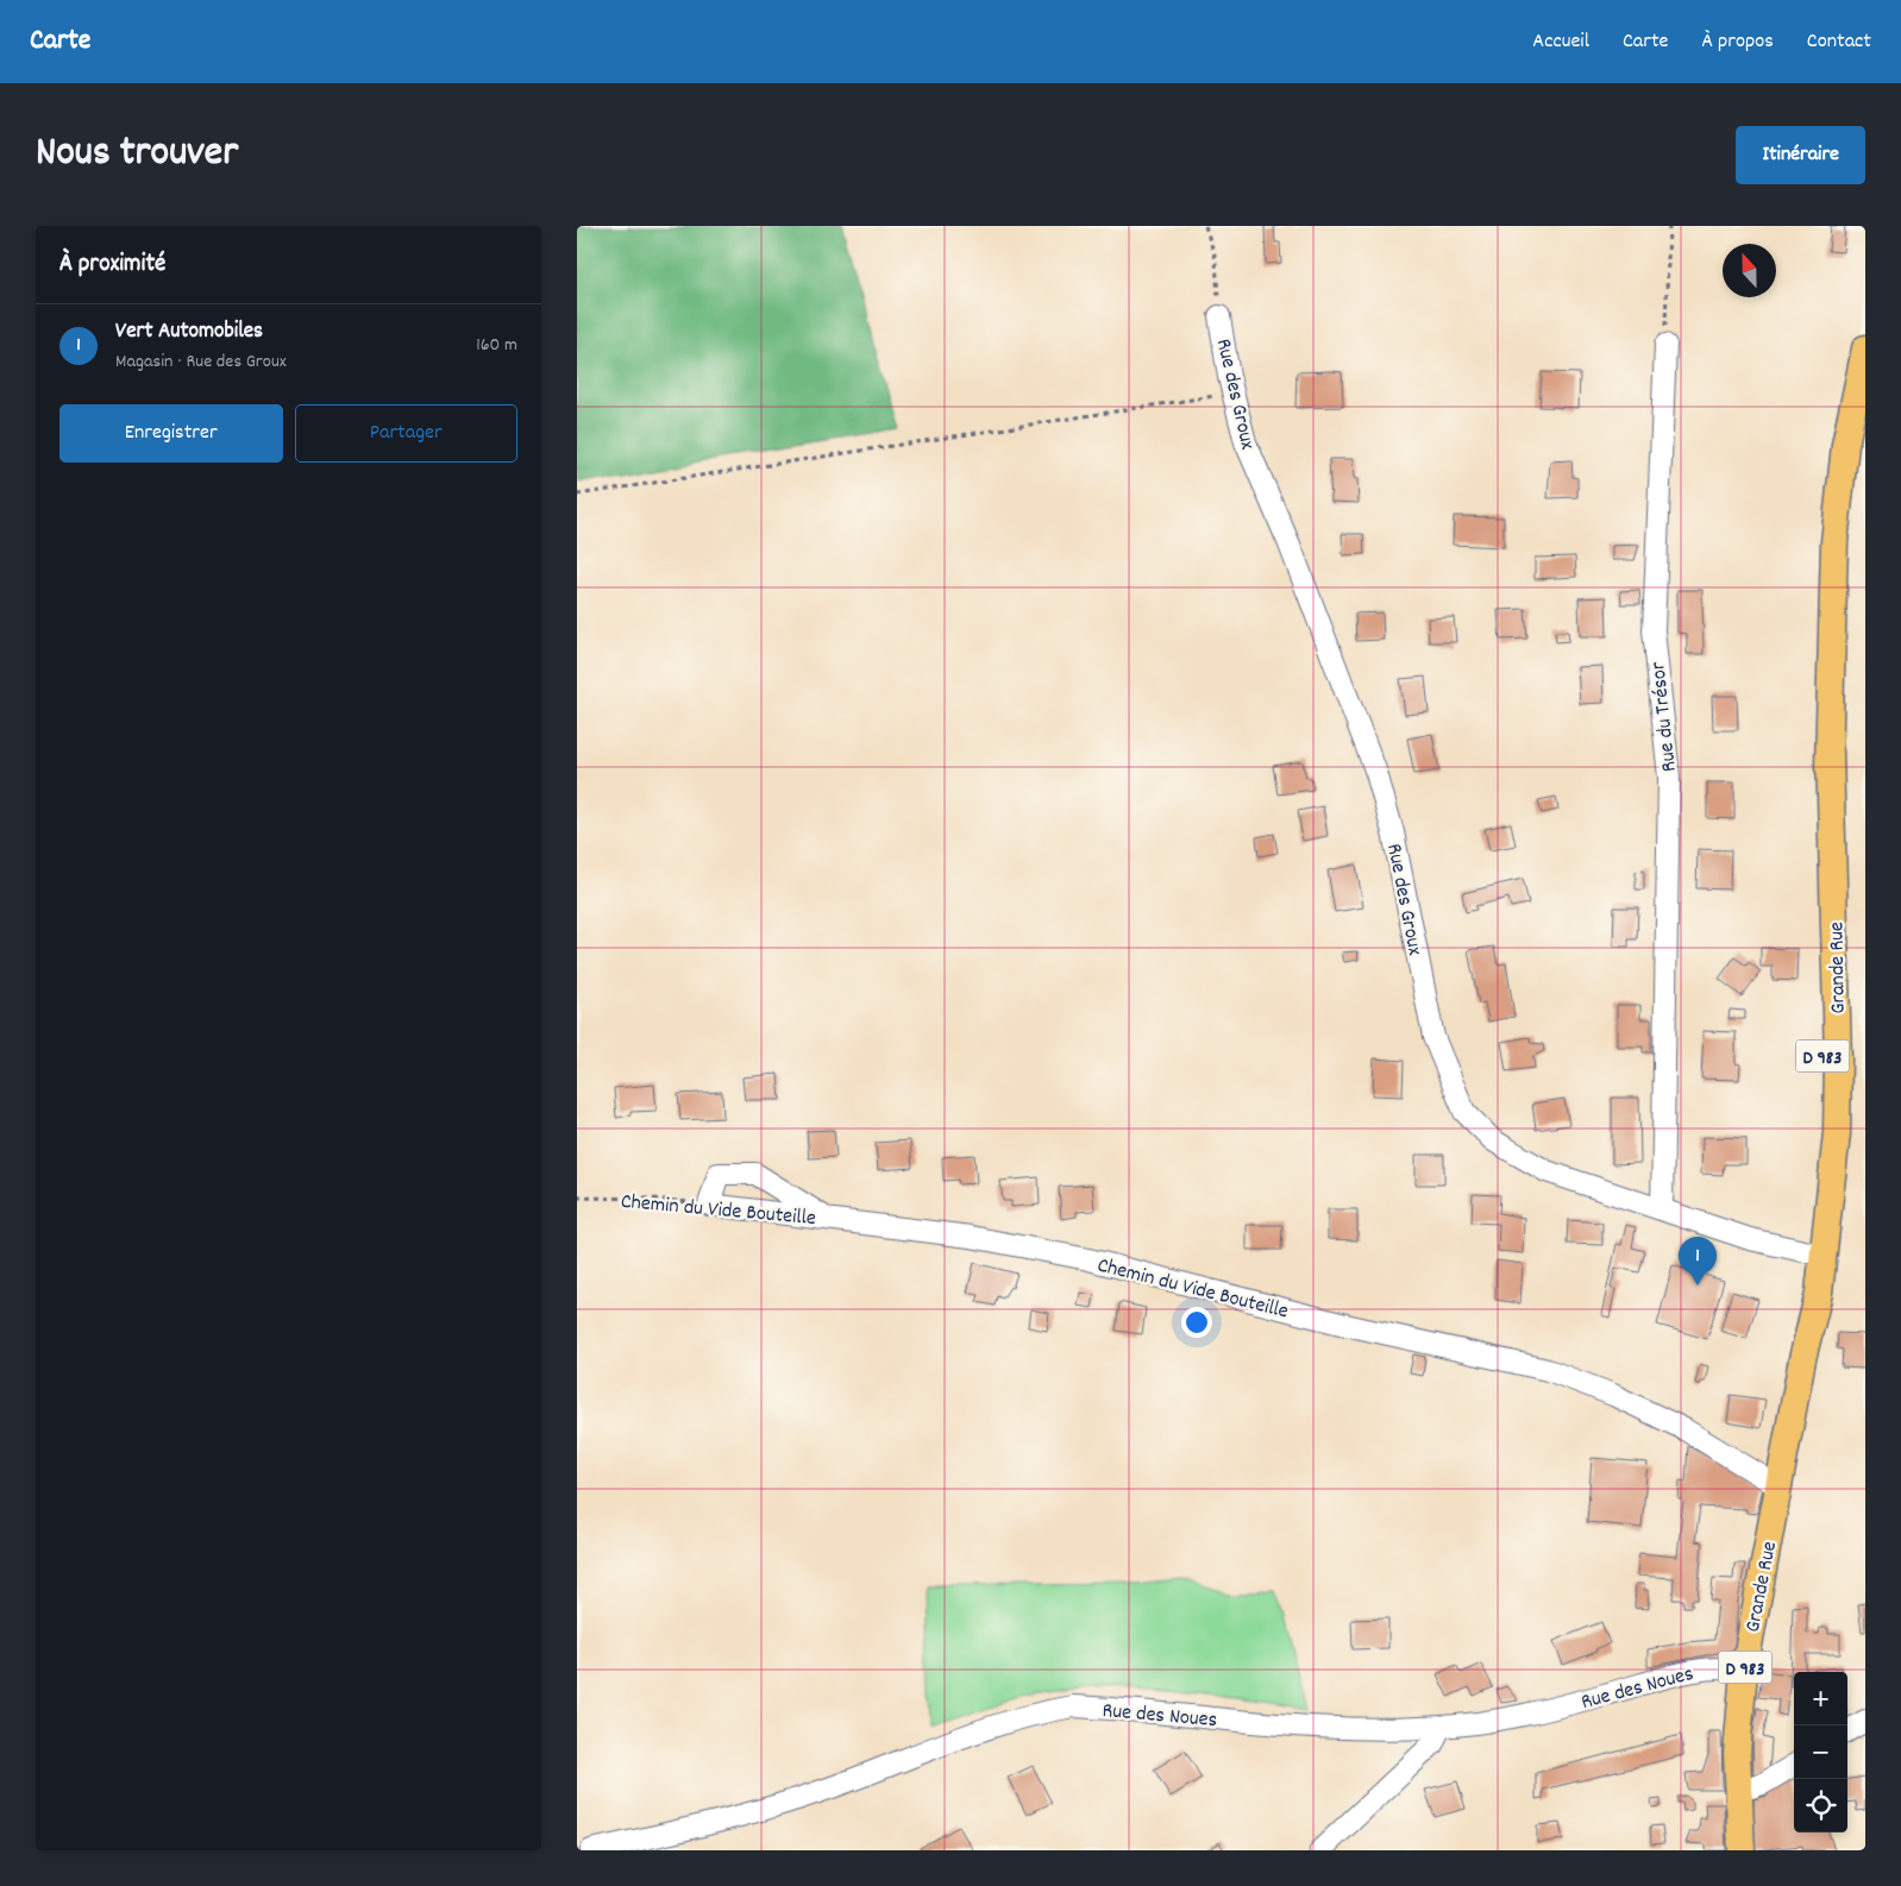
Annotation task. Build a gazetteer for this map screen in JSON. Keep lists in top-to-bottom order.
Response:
{
  "streets": {
    "main road": ["Grande Rue", "D 983"],
    "street": [
      "Rue des Groux",
      "Rue du Trésor",
      "Chemin du Vide Bouteille",
      "Rue des Noues"
    ]
  },
  "crossings": [
    ["Rue des Groux", "Rue du Trésor"],
    ["Rue des Groux", "Grande Rue"],
    ["Grande Rue", "Chemin du Vide Bouteille"],
    ["Grande Rue", "Rue des Noues"]
  ],
  "north": "top",
  "page": {
    "header": "Carte",
    "nav": [
      "Accueil",
      "Carte",
      "À propos",
      "Contact"
    ],
    "title": "Nous trouver",
    "buttons": [
      "Itinéraire",
      ["Enregistrer", "Partager"]
    ],
    "heading": "À proximité",
    "list": [
      {
        "mark": "1",
        "name": "Vert Automobiles",
        "note": "Magasin · Rue des Groux",
        "value": "160 m"
      }
    ],
    "pins": "1",
    "map_buttons": ["+", "−"]
  }
}
